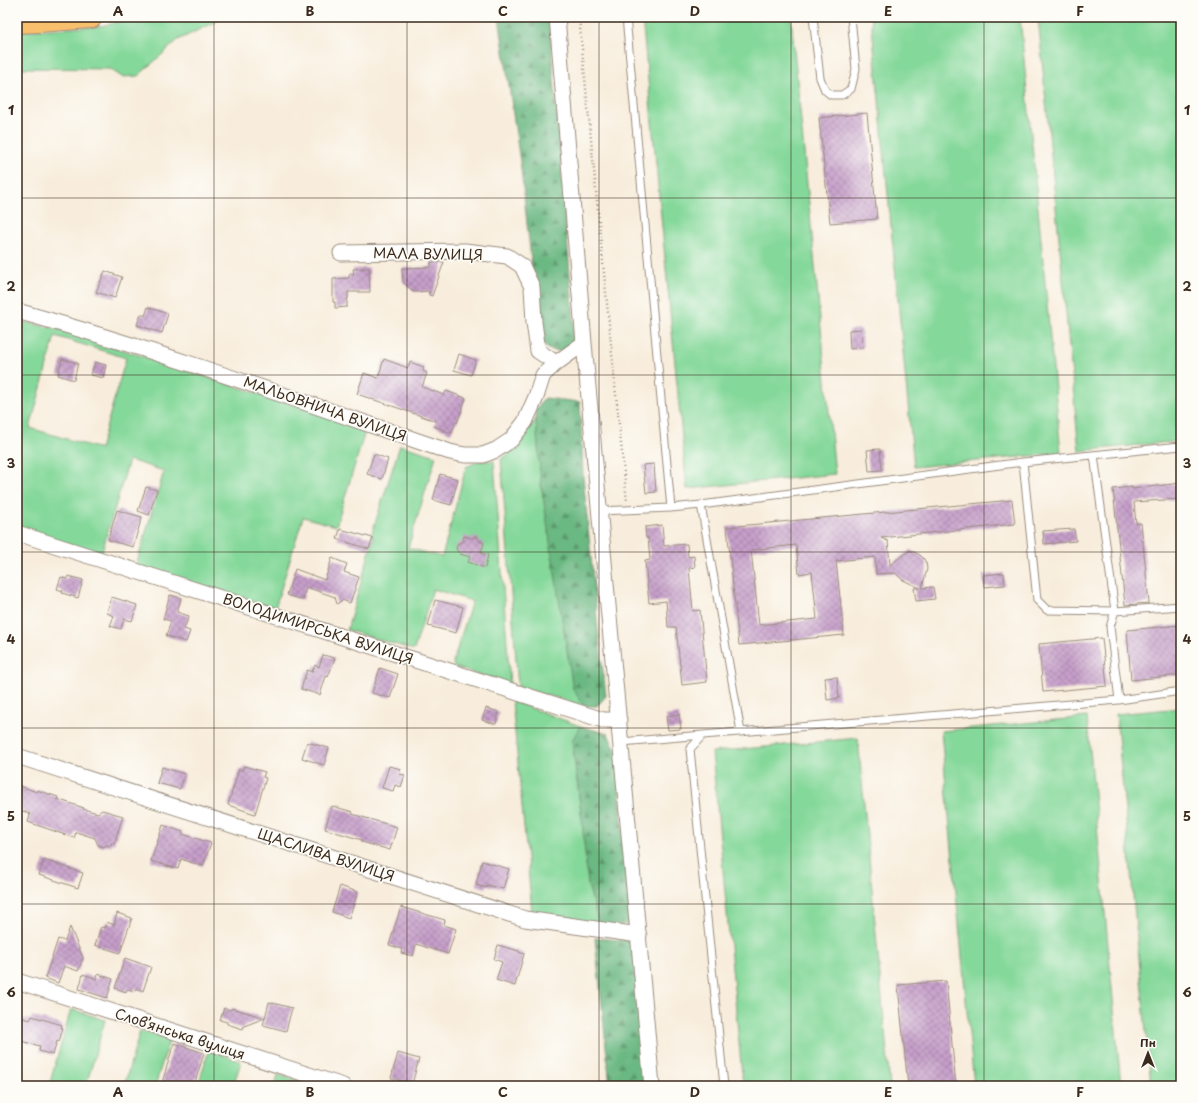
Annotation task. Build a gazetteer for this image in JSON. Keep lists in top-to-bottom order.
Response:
{
  "streets": {
    "street": [
      "МАЛА ВУЛИЦЯ",
      "МАЛЬОВНИЧА ВУЛИЦЯ",
      "ВОЛОДИМИРСЬКА ВУЛИЦЯ",
      "ЩАСЛИВА ВУЛИЦЯ",
      "Словʼянська вулиця"
    ]
  },
  "crossings": [
    ["МАЛА ВУЛИЦЯ", "МАЛЬОВНИЧА ВУЛИЦЯ"]
  ],
  "north": "top",
  "grid": {
    "columns": [
      "A",
      "B",
      "C",
      "D",
      "E",
      "F"
    ],
    "rows": [
      "1",
      "2",
      "3",
      "4",
      "5",
      "6"
    ]
  }
}
